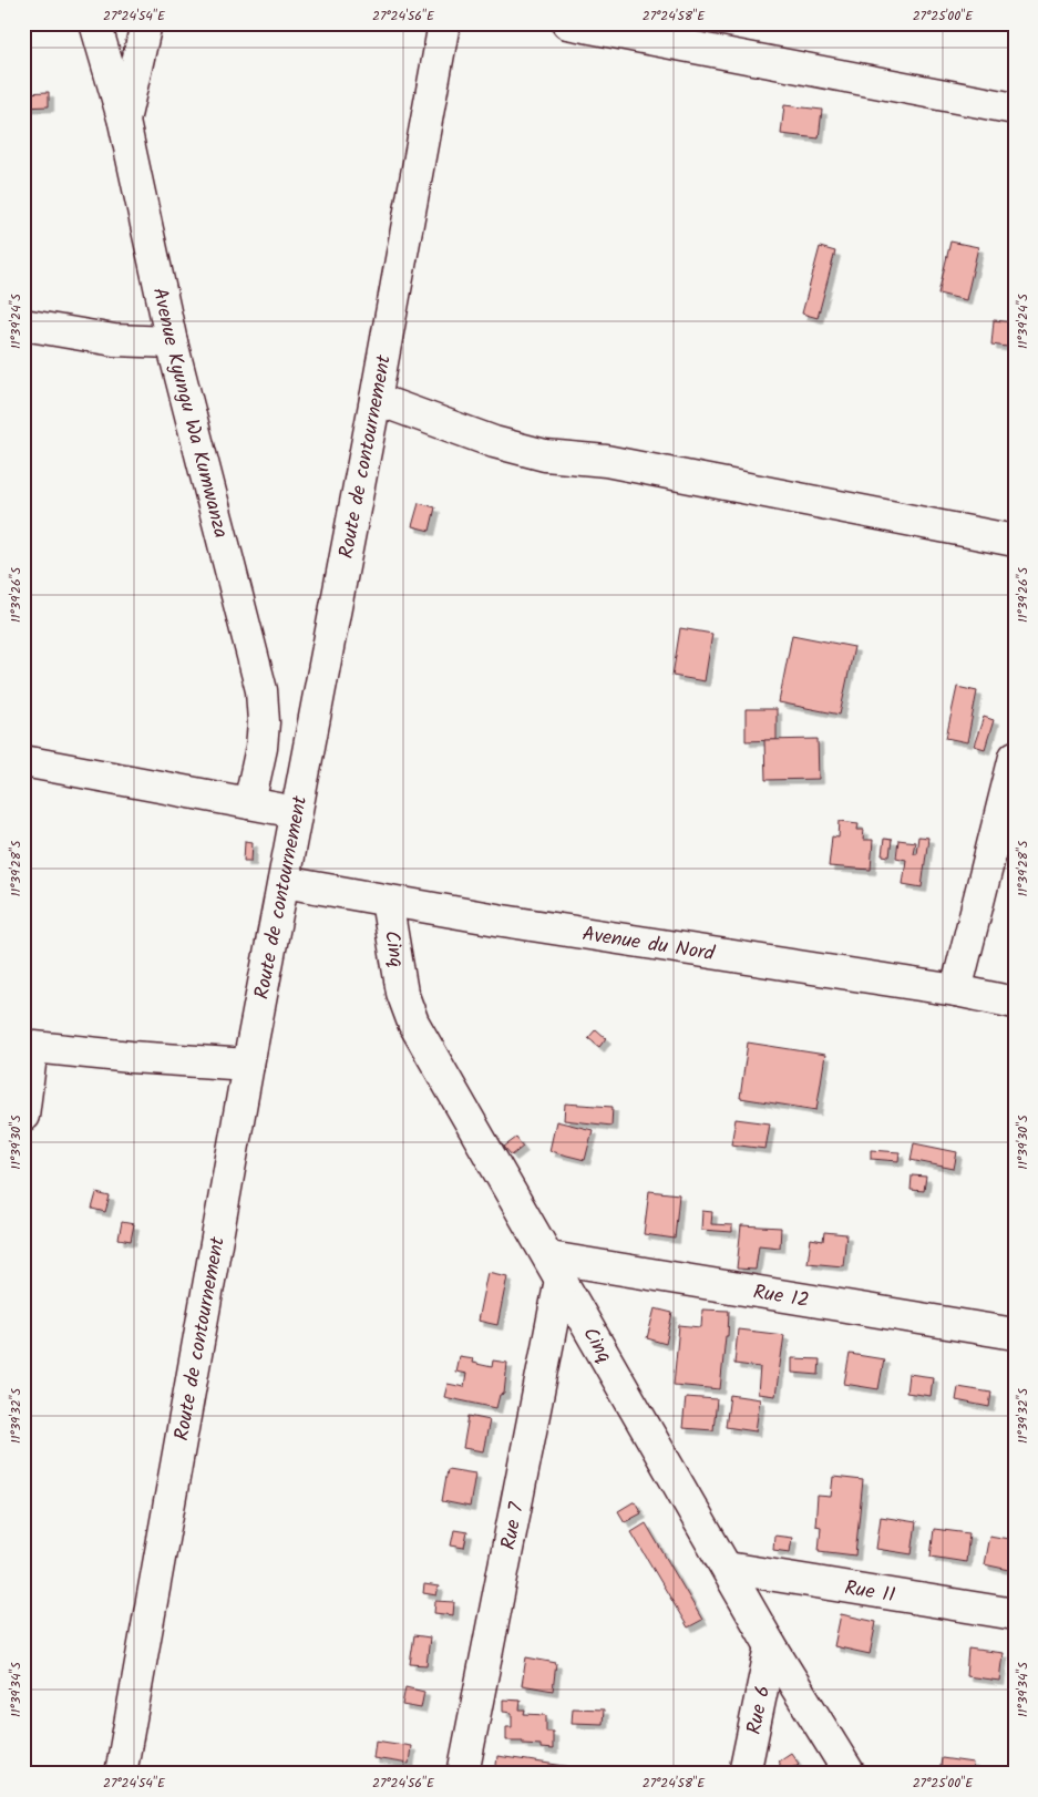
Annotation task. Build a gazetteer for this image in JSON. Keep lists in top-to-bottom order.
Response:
{
  "streets": {
    "street": [
      "Avenue Kyungu Wa Kumwanza",
      "Route de contournement",
      "Avenue du Nord",
      "Cinq",
      "Rue 12",
      "Rue 7",
      "Rue 11",
      "Rue 6"
    ]
  },
  "crossings": [
    ["Route de contournement", "Avenue du Nord"],
    ["Avenue du Nord", "Cinq"],
    ["Cinq", "Rue 12"],
    ["Cinq", "Rue 7"],
    ["Cinq", "Rue 11"],
    ["Cinq", "Rue 6"],
    ["Rue 12", "Rue 7"]
  ],
  "coordinates": [
    "27°24'54\"E",
    "27°24'56\"E",
    "27°24'58\"E",
    "27°25'00\"E",
    "11°39'24\"S",
    "11°39'26\"S",
    "11°39'28\"S",
    "11°39'30\"S",
    "11°39'32\"S",
    "11°39'34\"S"
  ]
}
